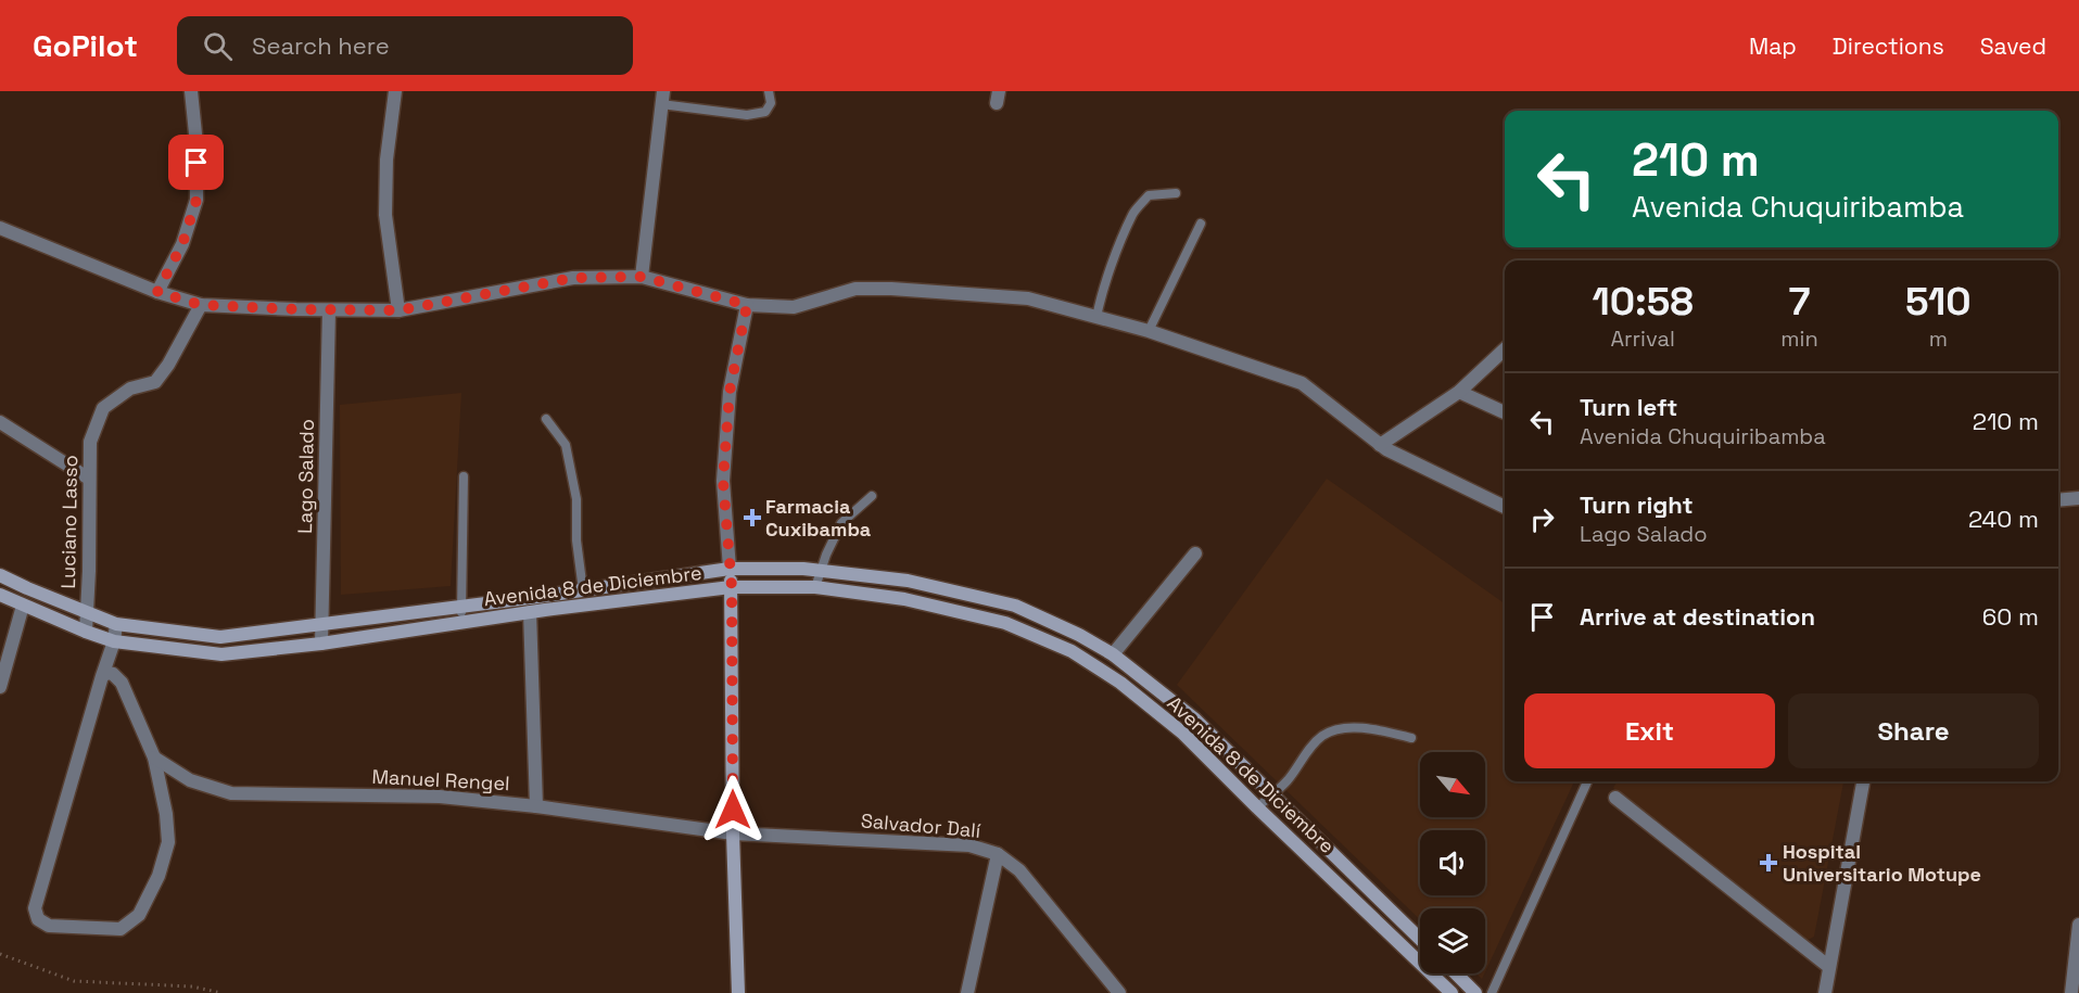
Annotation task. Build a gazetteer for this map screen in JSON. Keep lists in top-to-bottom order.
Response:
{
  "streets": {
    "main road": ["Avenida 8 de Diciembre"],
    "street": [
      "Lago Salado",
      "Luciano Lasso",
      "Manuel Rengel",
      "Salvador Dalí"
    ]
  },
  "crossings": [
    ["Lago Salado", "Avenida 8 de Diciembre"],
    ["Luciano Lasso", "Avenida 8 de Diciembre"],
    ["Manuel Rengel", "Salvador Dalí"]
  ],
  "places": {
    "health": ["Farmacia Cuxibamba", "Hospital Universitario Motupe"]
  },
  "north": "bottom right",
  "page": {
    "header": "GoPilot",
    "search": "Search here",
    "nav": ["Map", "Directions", "Saved"],
    "turn": ["210 m", "Avenida Chuquiribamba"],
    "eta": [
      "10:58",
      "Arrival",
      "7",
      "min",
      "510",
      "m"
    ],
    "list": [
      {
        "name": "Turn left",
        "note": "Avenida Chuquiribamba",
        "value": "210 m"
      },
      {
        "name": "Turn right",
        "note": "Lago Salado",
        "value": "240 m"
      },
      {
        "name": "Arrive at destination",
        "value": "60 m"
      }
    ],
    "buttons": ["Exit", "Share"]
  }
}
